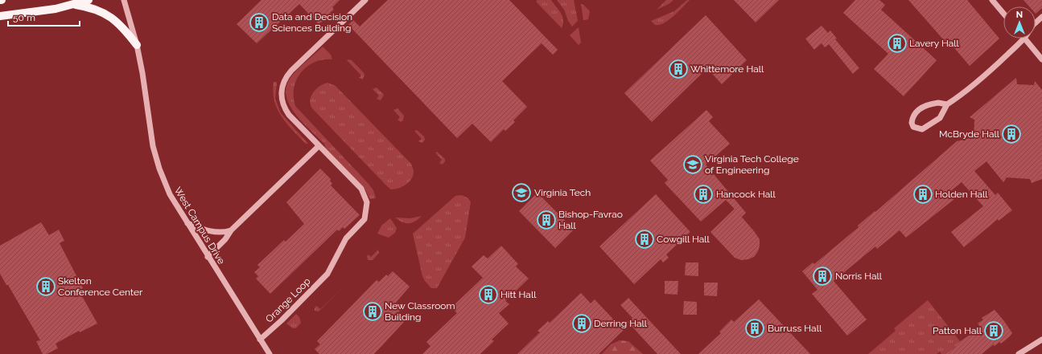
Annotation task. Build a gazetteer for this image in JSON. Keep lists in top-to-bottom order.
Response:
{
  "streets": {
    "street": ["West Campus Drive", "Orange Loop"]
  },
  "crossings": [
    ["West Campus Drive", "Orange Loop"]
  ],
  "places": {
    "building": [
      "Data and Decision Sciences Building",
      "Lavery Hall",
      "Whittemore Hall",
      "McBryde Hall",
      "Hancock Hall",
      "Holden Hall",
      "Bishop-Favrao Hall",
      "Cowgill Hall",
      "Norris Hall",
      "Skelton Conference Center",
      "Hitt Hall",
      "New Classroom Building",
      "Derring Hall",
      "Burruss Hall",
      "Patton Hall"
    ],
    "school or university": ["Virginia Tech College of Engineering", "Virginia Tech"]
  },
  "scale_bar": "50 m",
  "north": "top"
}
